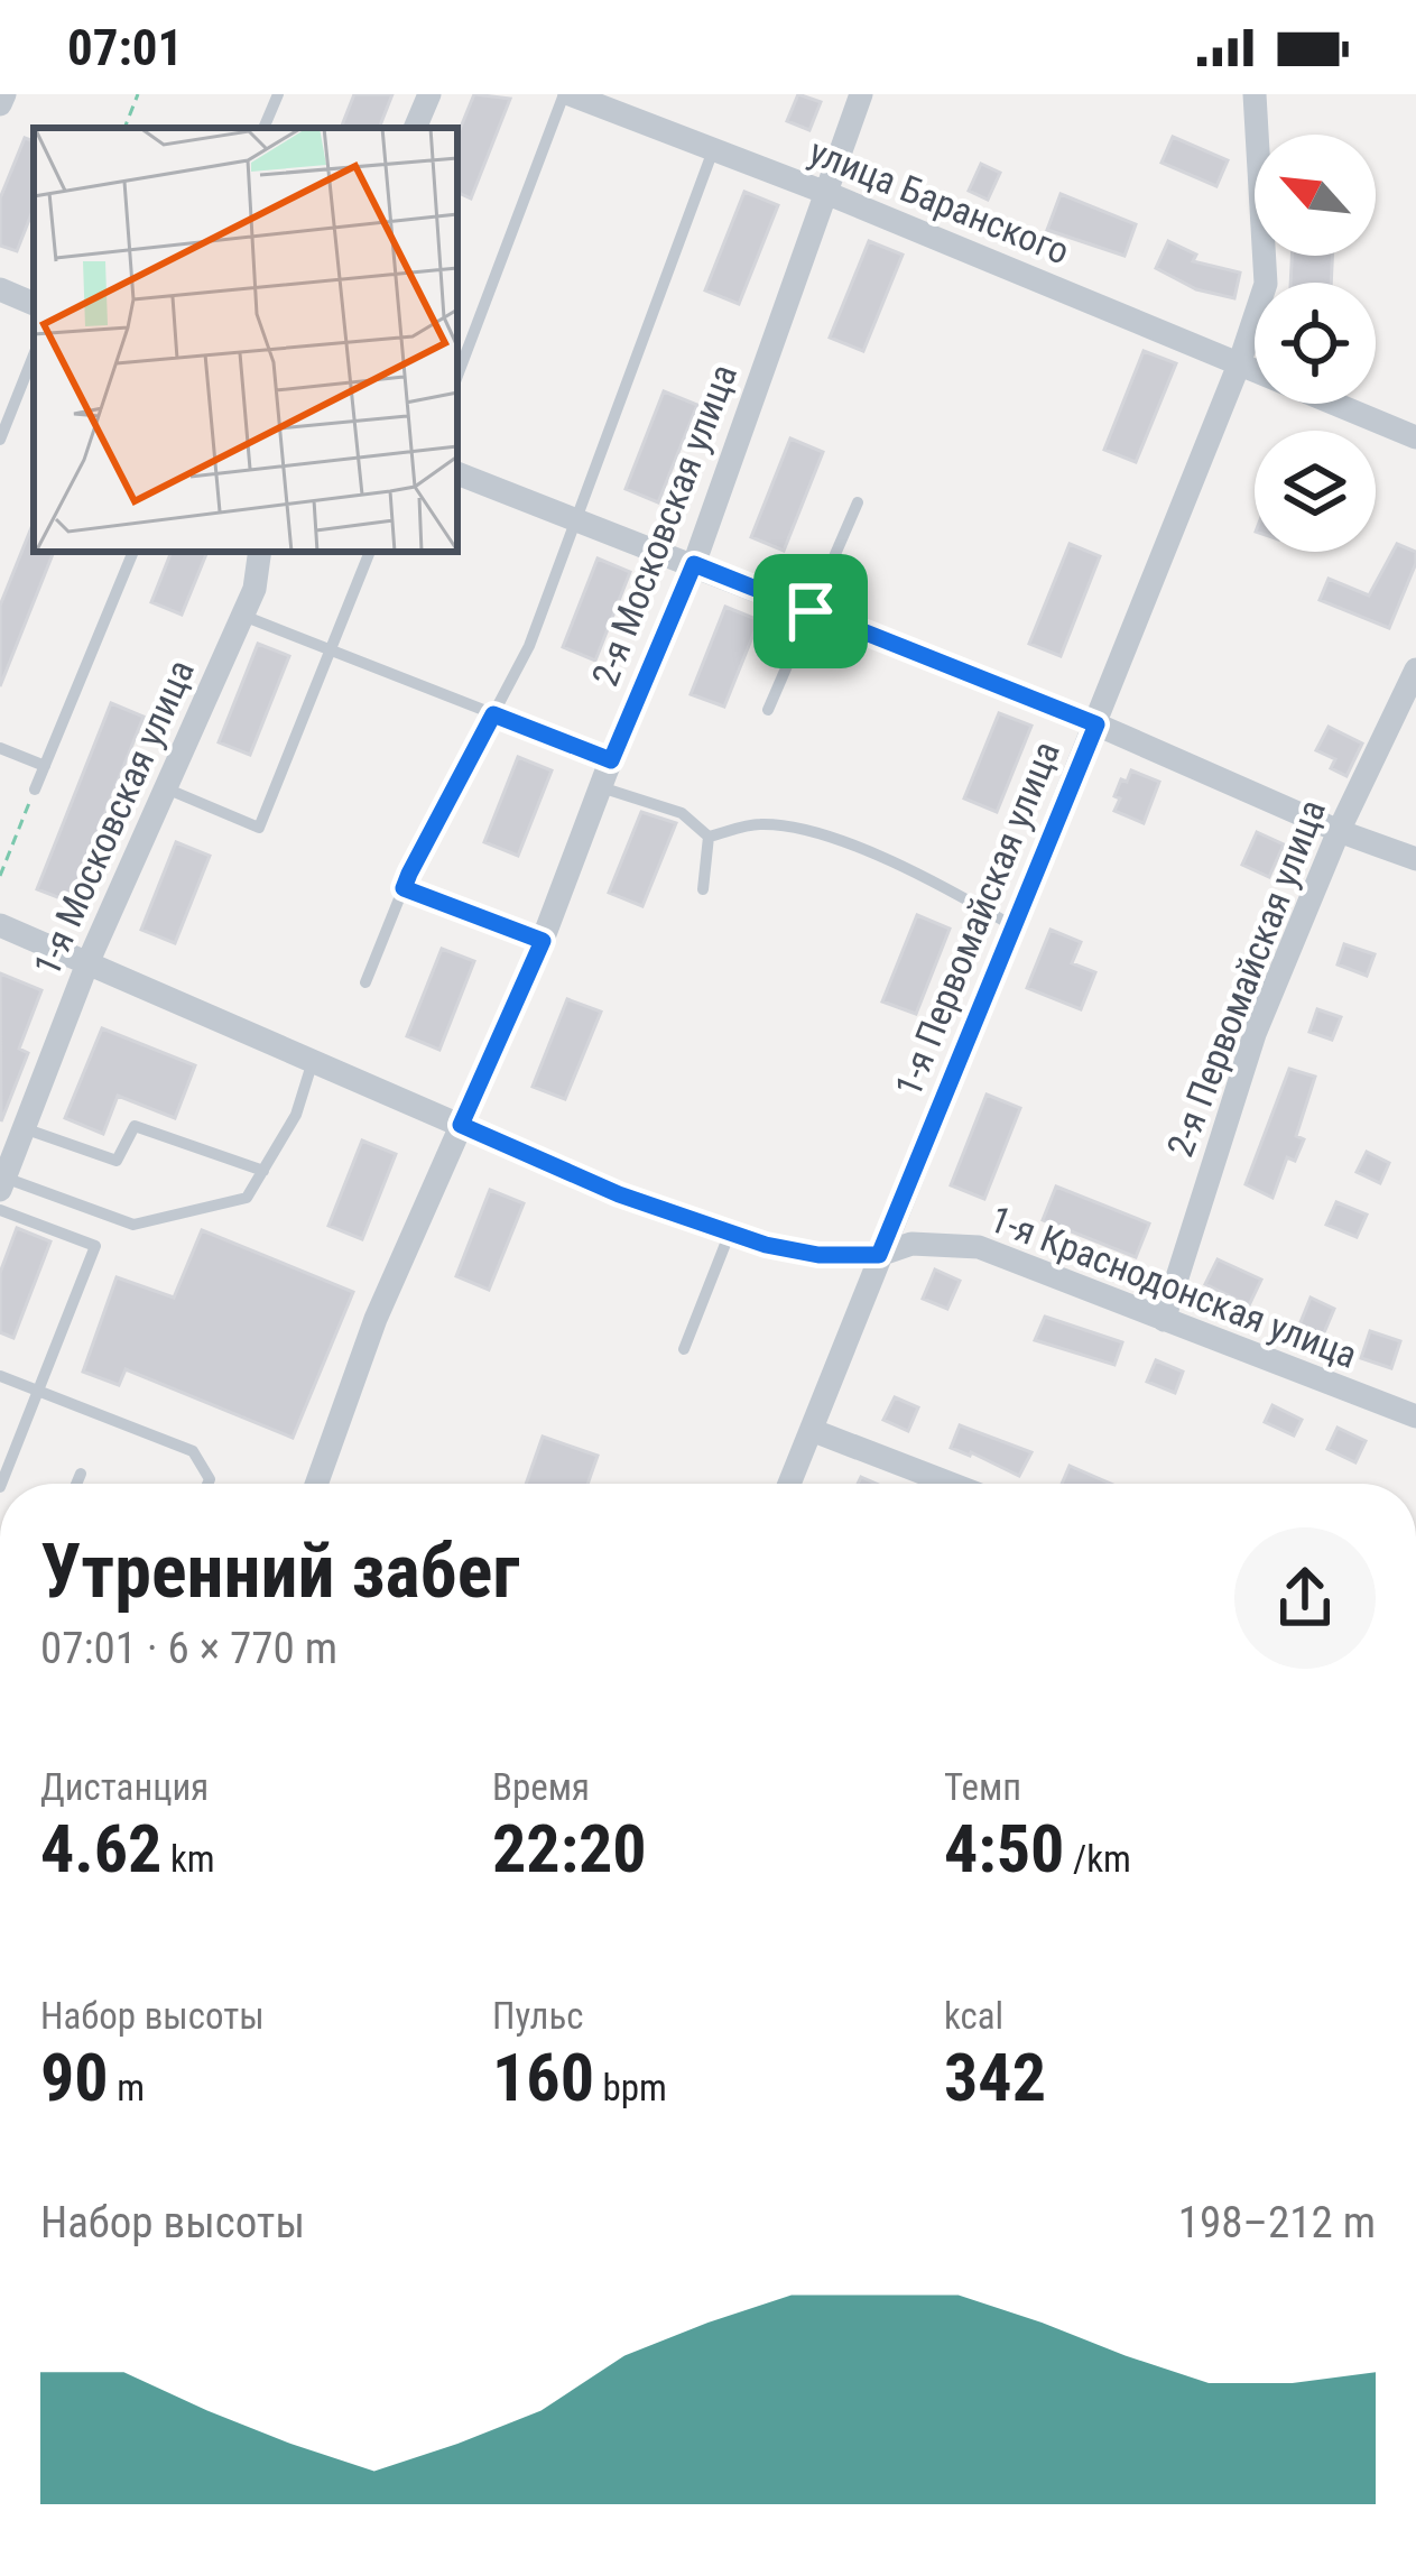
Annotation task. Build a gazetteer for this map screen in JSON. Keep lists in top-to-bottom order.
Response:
{
  "streets": {
    "street": [
      "улица Баранского",
      "2-я Московская улица",
      "1-я Московская улица",
      "1-я Первомайская улица",
      "2-я Первомайская улица",
      "1-я Краснодонская улица"
    ]
  },
  "crossings": [
    ["улица Баранского", "2-я Московская улица"],
    ["улица Баранского", "1-я Первомайская улица"],
    ["2-я Московская улица", "1-я Краснодонская улица"],
    ["1-я Московская улица", "1-я Краснодонская улица"],
    ["1-я Первомайская улица", "1-я Краснодонская улица"],
    ["2-я Первомайская улица", "1-я Краснодонская улица"]
  ],
  "north": "top left",
  "page": {
    "status": "07:01",
    "heading": ["Утренний забег", "07:01 · 6 × 770 m"],
    "stats": [
      ["Дистанция", "4.62 km"],
      ["Время", "22:20"],
      ["Темп", "4:50 /km"],
      ["Набор высоты", "90 m"],
      ["Пульс", "160 bpm"],
      ["kcal", "342"]
    ],
    "chart": ["Набор высоты", "198–212 m"]
  }
}
